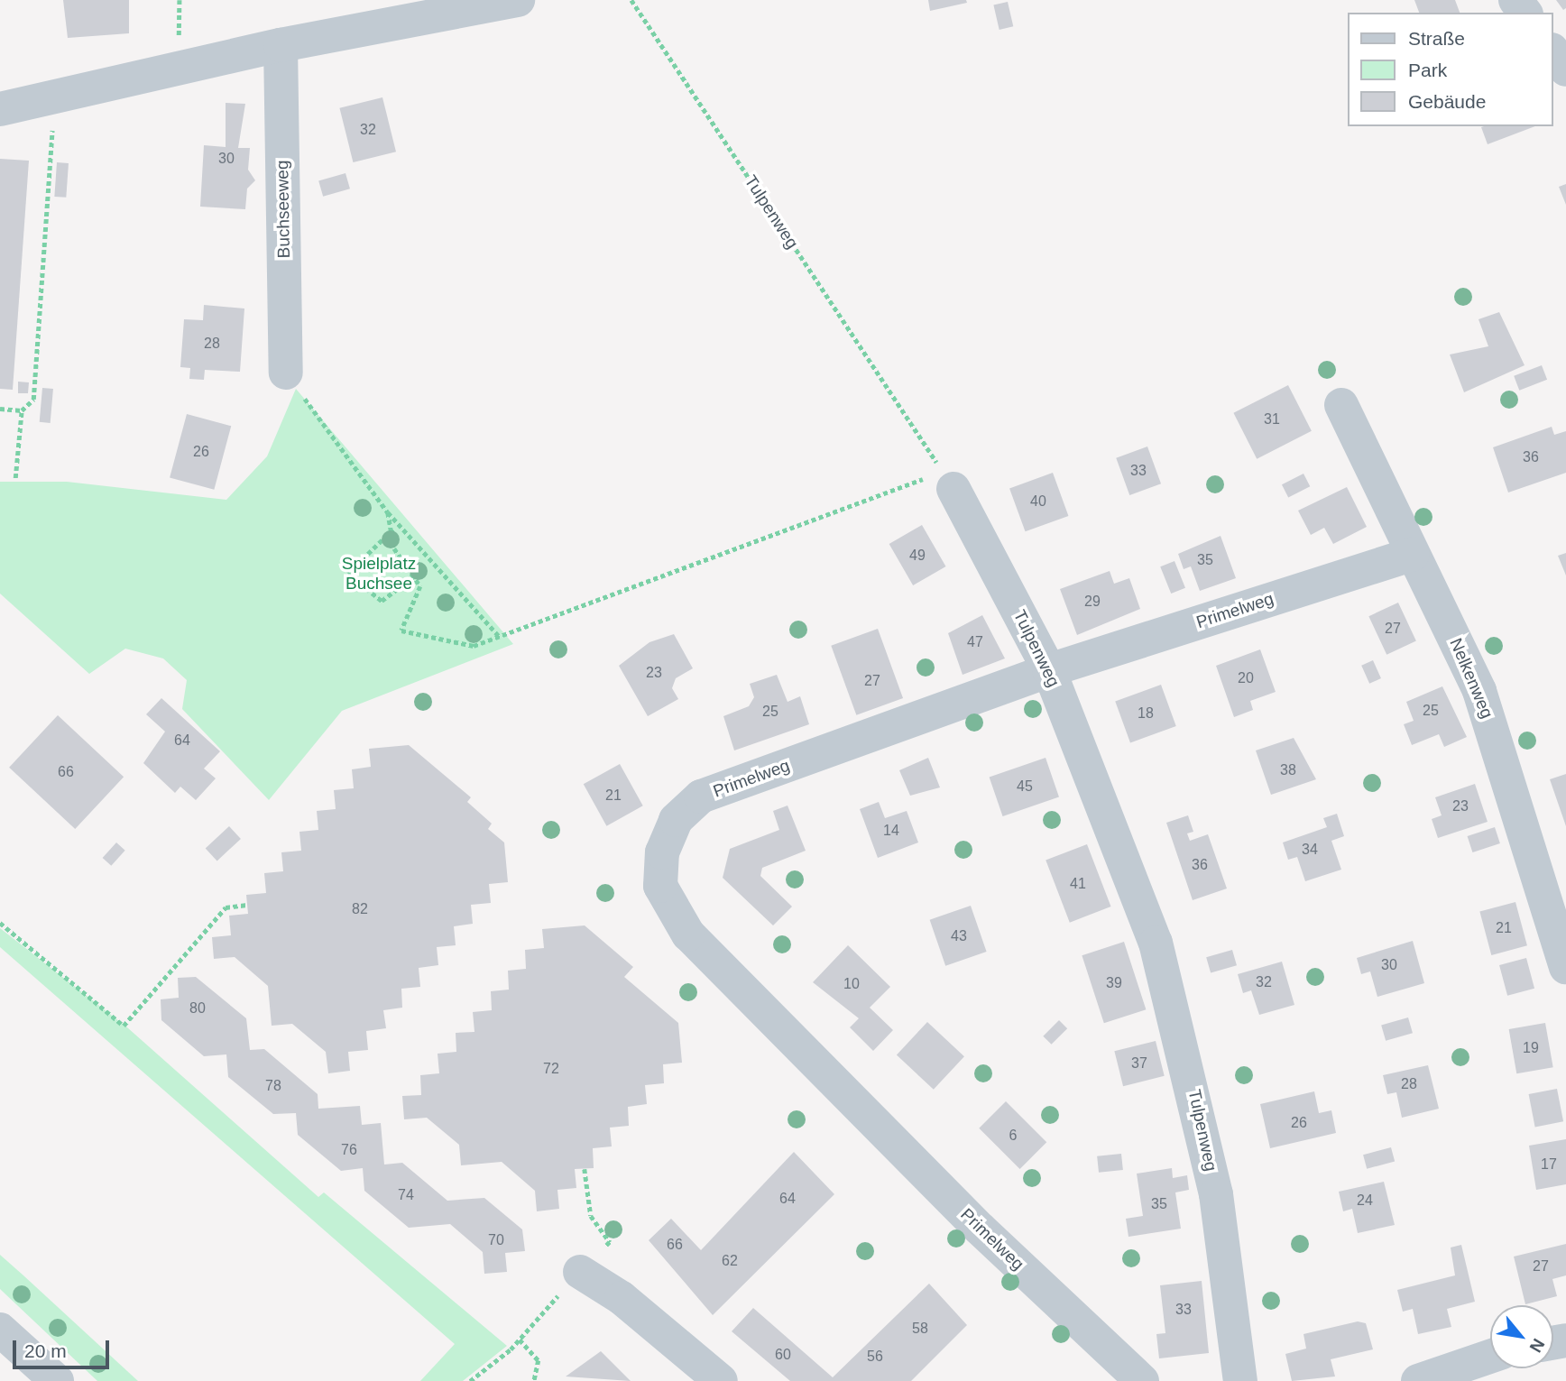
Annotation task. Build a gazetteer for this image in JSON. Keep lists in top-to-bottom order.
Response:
{
  "streets": {
    "street": [
      "Buchseeweg",
      "Tulpenweg",
      "Primelweg",
      "Nelkenweg"
    ]
  },
  "crossings": [
    ["Tulpenweg", "Primelweg"],
    ["Primelweg", "Nelkenweg"]
  ],
  "parks": ["Spielplatz Buchsee"],
  "house_numbers": [
    "32",
    "30",
    "28",
    "31",
    "26",
    "36",
    "33",
    "40",
    "49",
    "35",
    "29",
    "27",
    "47",
    "23",
    "20",
    "27",
    "25",
    "25",
    "18",
    "64",
    "38",
    "66",
    "45",
    "21",
    "23",
    "14",
    "34",
    "36",
    "41",
    "82",
    "21",
    "43",
    "30",
    "32",
    "39",
    "10",
    "80",
    "19",
    "37",
    "72",
    "28",
    "78",
    "26",
    "6",
    "76",
    "17",
    "74",
    "64",
    "24",
    "35",
    "70",
    "66",
    "62",
    "27",
    "33",
    "58",
    "60",
    "56"
  ],
  "legend": ["Straße", "Park", "Gebäude"],
  "scale_bar": "20 m",
  "north": "bottom right"
}
